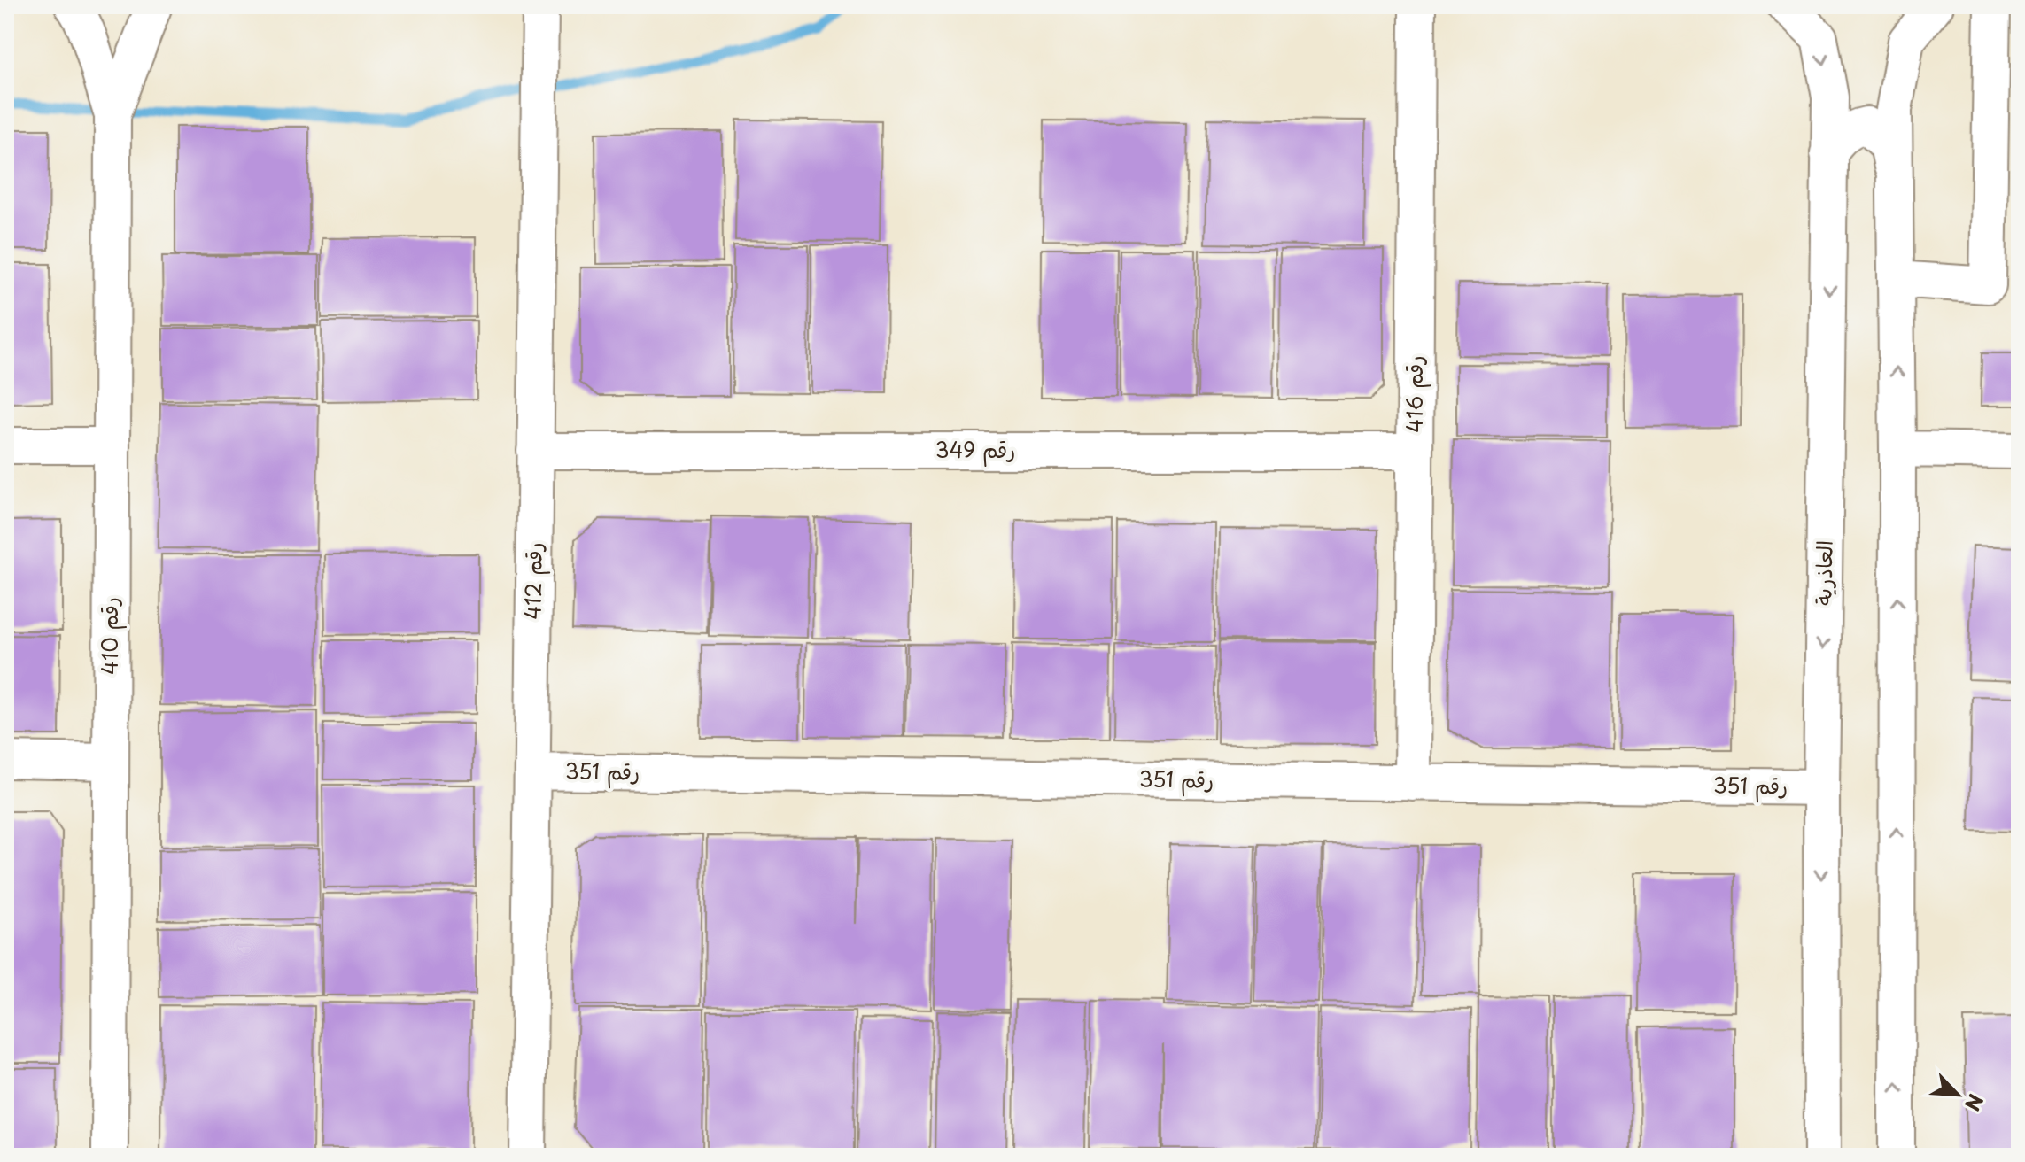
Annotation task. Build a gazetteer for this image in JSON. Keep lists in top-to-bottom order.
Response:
{
  "streets": {
    "street": [
      "رقم 416",
      "رقم 349",
      "العاذرية",
      "رقم 412",
      "رقم 410",
      "رقم 351"
    ]
  },
  "crossings": [
    ["رقم 416", "رقم 349"],
    ["رقم 416", "رقم 351"],
    ["رقم 349", "رقم 412"],
    ["العاذرية", "رقم 351"],
    ["رقم 412", "رقم 351"]
  ],
  "north": "bottom right"
}
